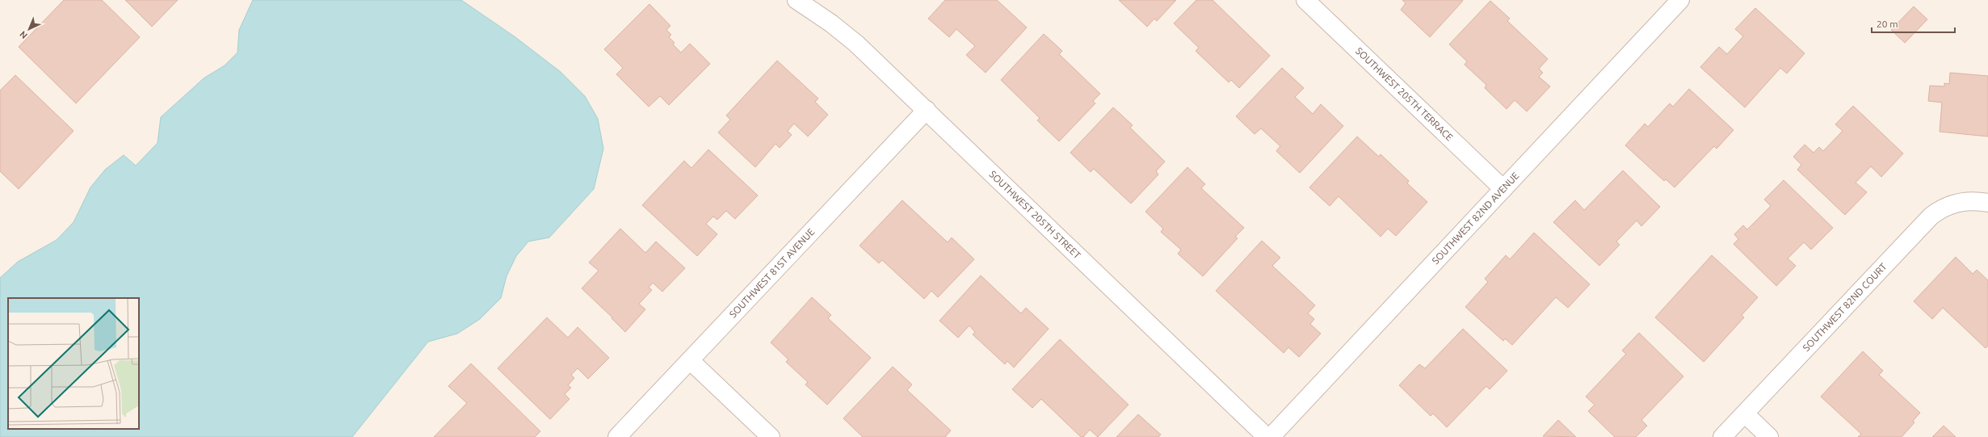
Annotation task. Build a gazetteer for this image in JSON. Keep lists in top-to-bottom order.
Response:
{
  "streets": {
    "street": [
      "SOUTHWEST 205TH TERRACE",
      "SOUTHWEST 205TH STREET",
      "SOUTHWEST 82ND AVENUE",
      "SOUTHWEST 81ST AVENUE",
      "SOUTHWEST 82ND COURT"
    ]
  },
  "crossings": [
    ["SOUTHWEST 205TH TERRACE", "SOUTHWEST 82ND AVENUE"],
    ["SOUTHWEST 205TH STREET", "SOUTHWEST 81ST AVENUE"]
  ],
  "scale_bar": "20 m",
  "north": "bottom left"
}
